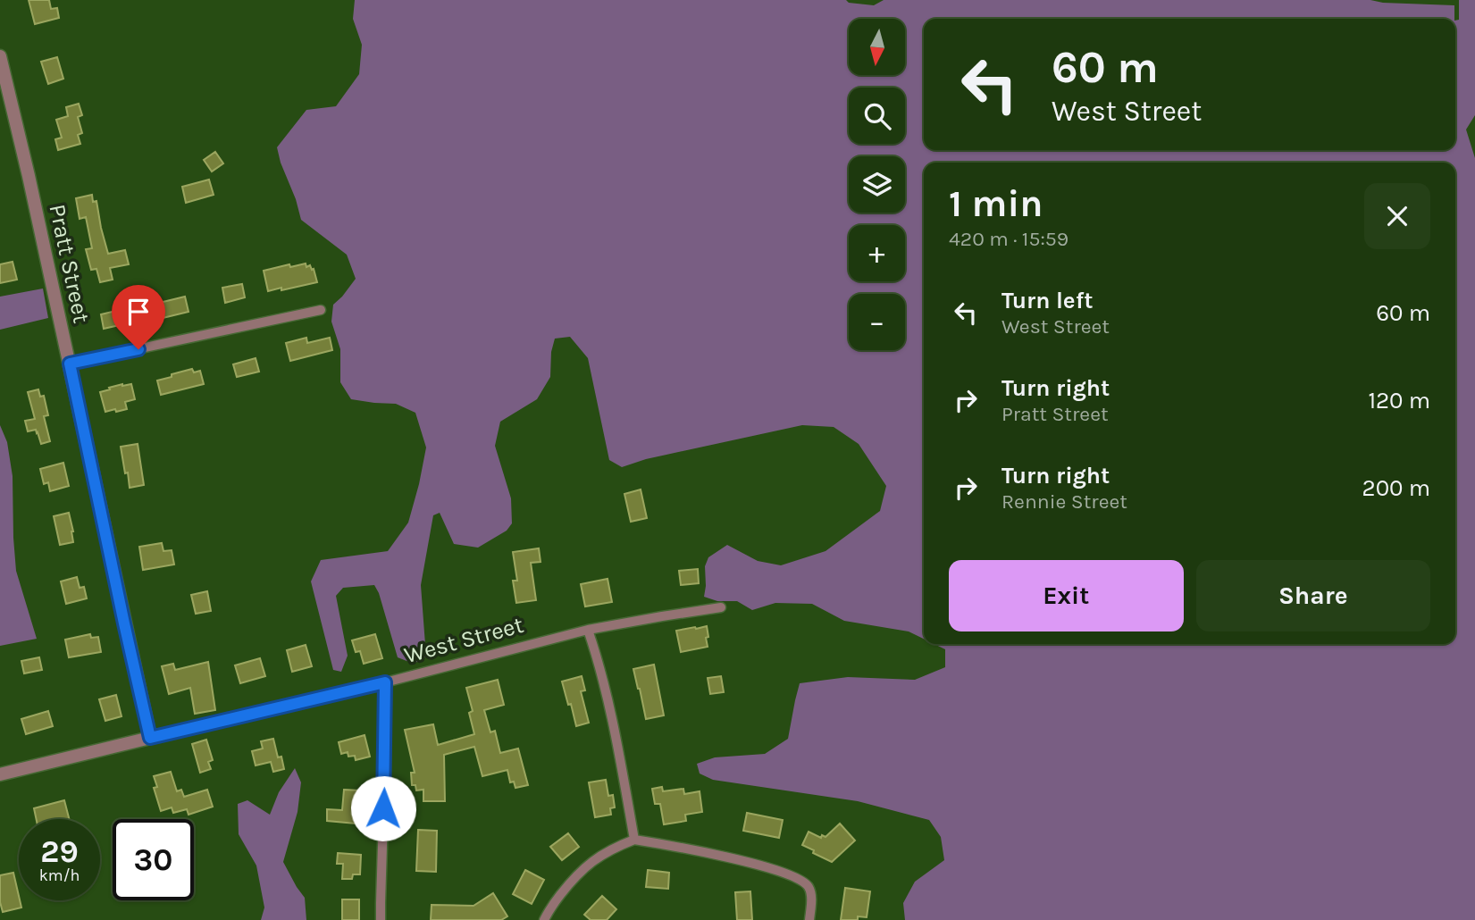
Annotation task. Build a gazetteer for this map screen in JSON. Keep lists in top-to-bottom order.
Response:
{
  "streets": {
    "street": ["Pratt Street", "West Street"]
  },
  "crossings": [
    ["Pratt Street", "West Street"]
  ],
  "north": "bottom",
  "page": {
    "map_buttons": ["+", "−"],
    "turn": ["60 m", "West Street"],
    "heading": ["1 min", "420 m · 15:59"],
    "list": [
      {
        "name": "Turn left",
        "note": "West Street",
        "value": "60 m"
      },
      {
        "name": "Turn right",
        "note": "Pratt Street",
        "value": "120 m"
      },
      {
        "name": "Turn right",
        "note": "Rennie Street",
        "value": "200 m"
      }
    ],
    "buttons": ["Exit", "Share"],
    "speed": "29 km/h",
    "limit": "30"
  }
}
